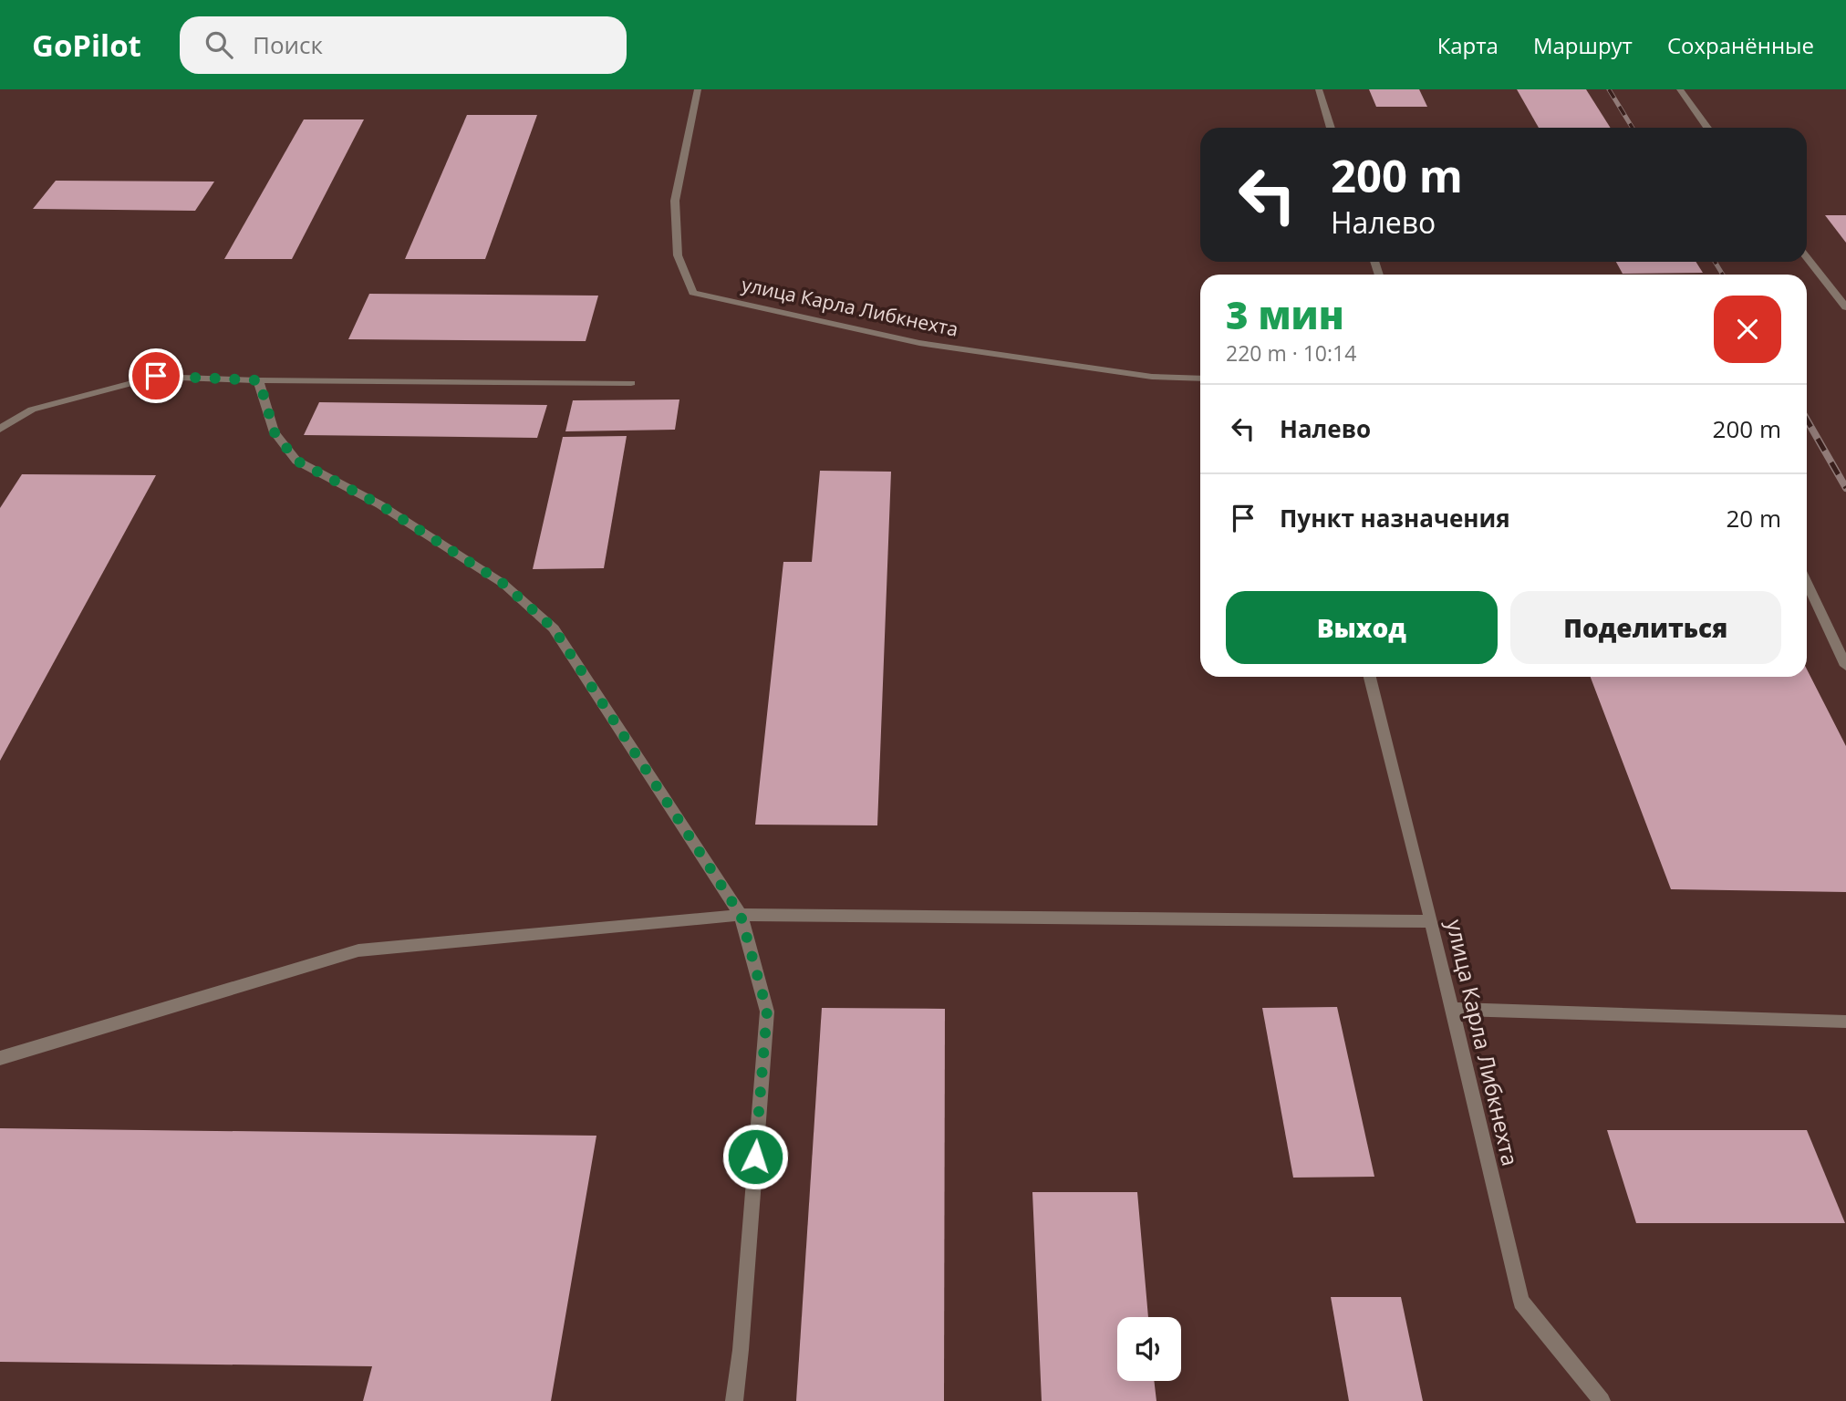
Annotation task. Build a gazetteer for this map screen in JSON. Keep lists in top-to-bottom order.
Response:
{
  "streets": {
    "lane": ["улица Карла Либкнехта"]
  },
  "page": {
    "header": "GoPilot",
    "search": "Поиск",
    "nav": ["Карта", "Маршрут", "Сохранённые"],
    "turn": ["200 m", "Налево"],
    "heading": ["3 мин", "220 m · 10:14"],
    "list": [
      {
        "name": "Налево",
        "value": "200 m"
      },
      {
        "name": "Пункт назначения",
        "value": "20 m"
      }
    ],
    "buttons": ["Выход", "Поделиться"]
  }
}
